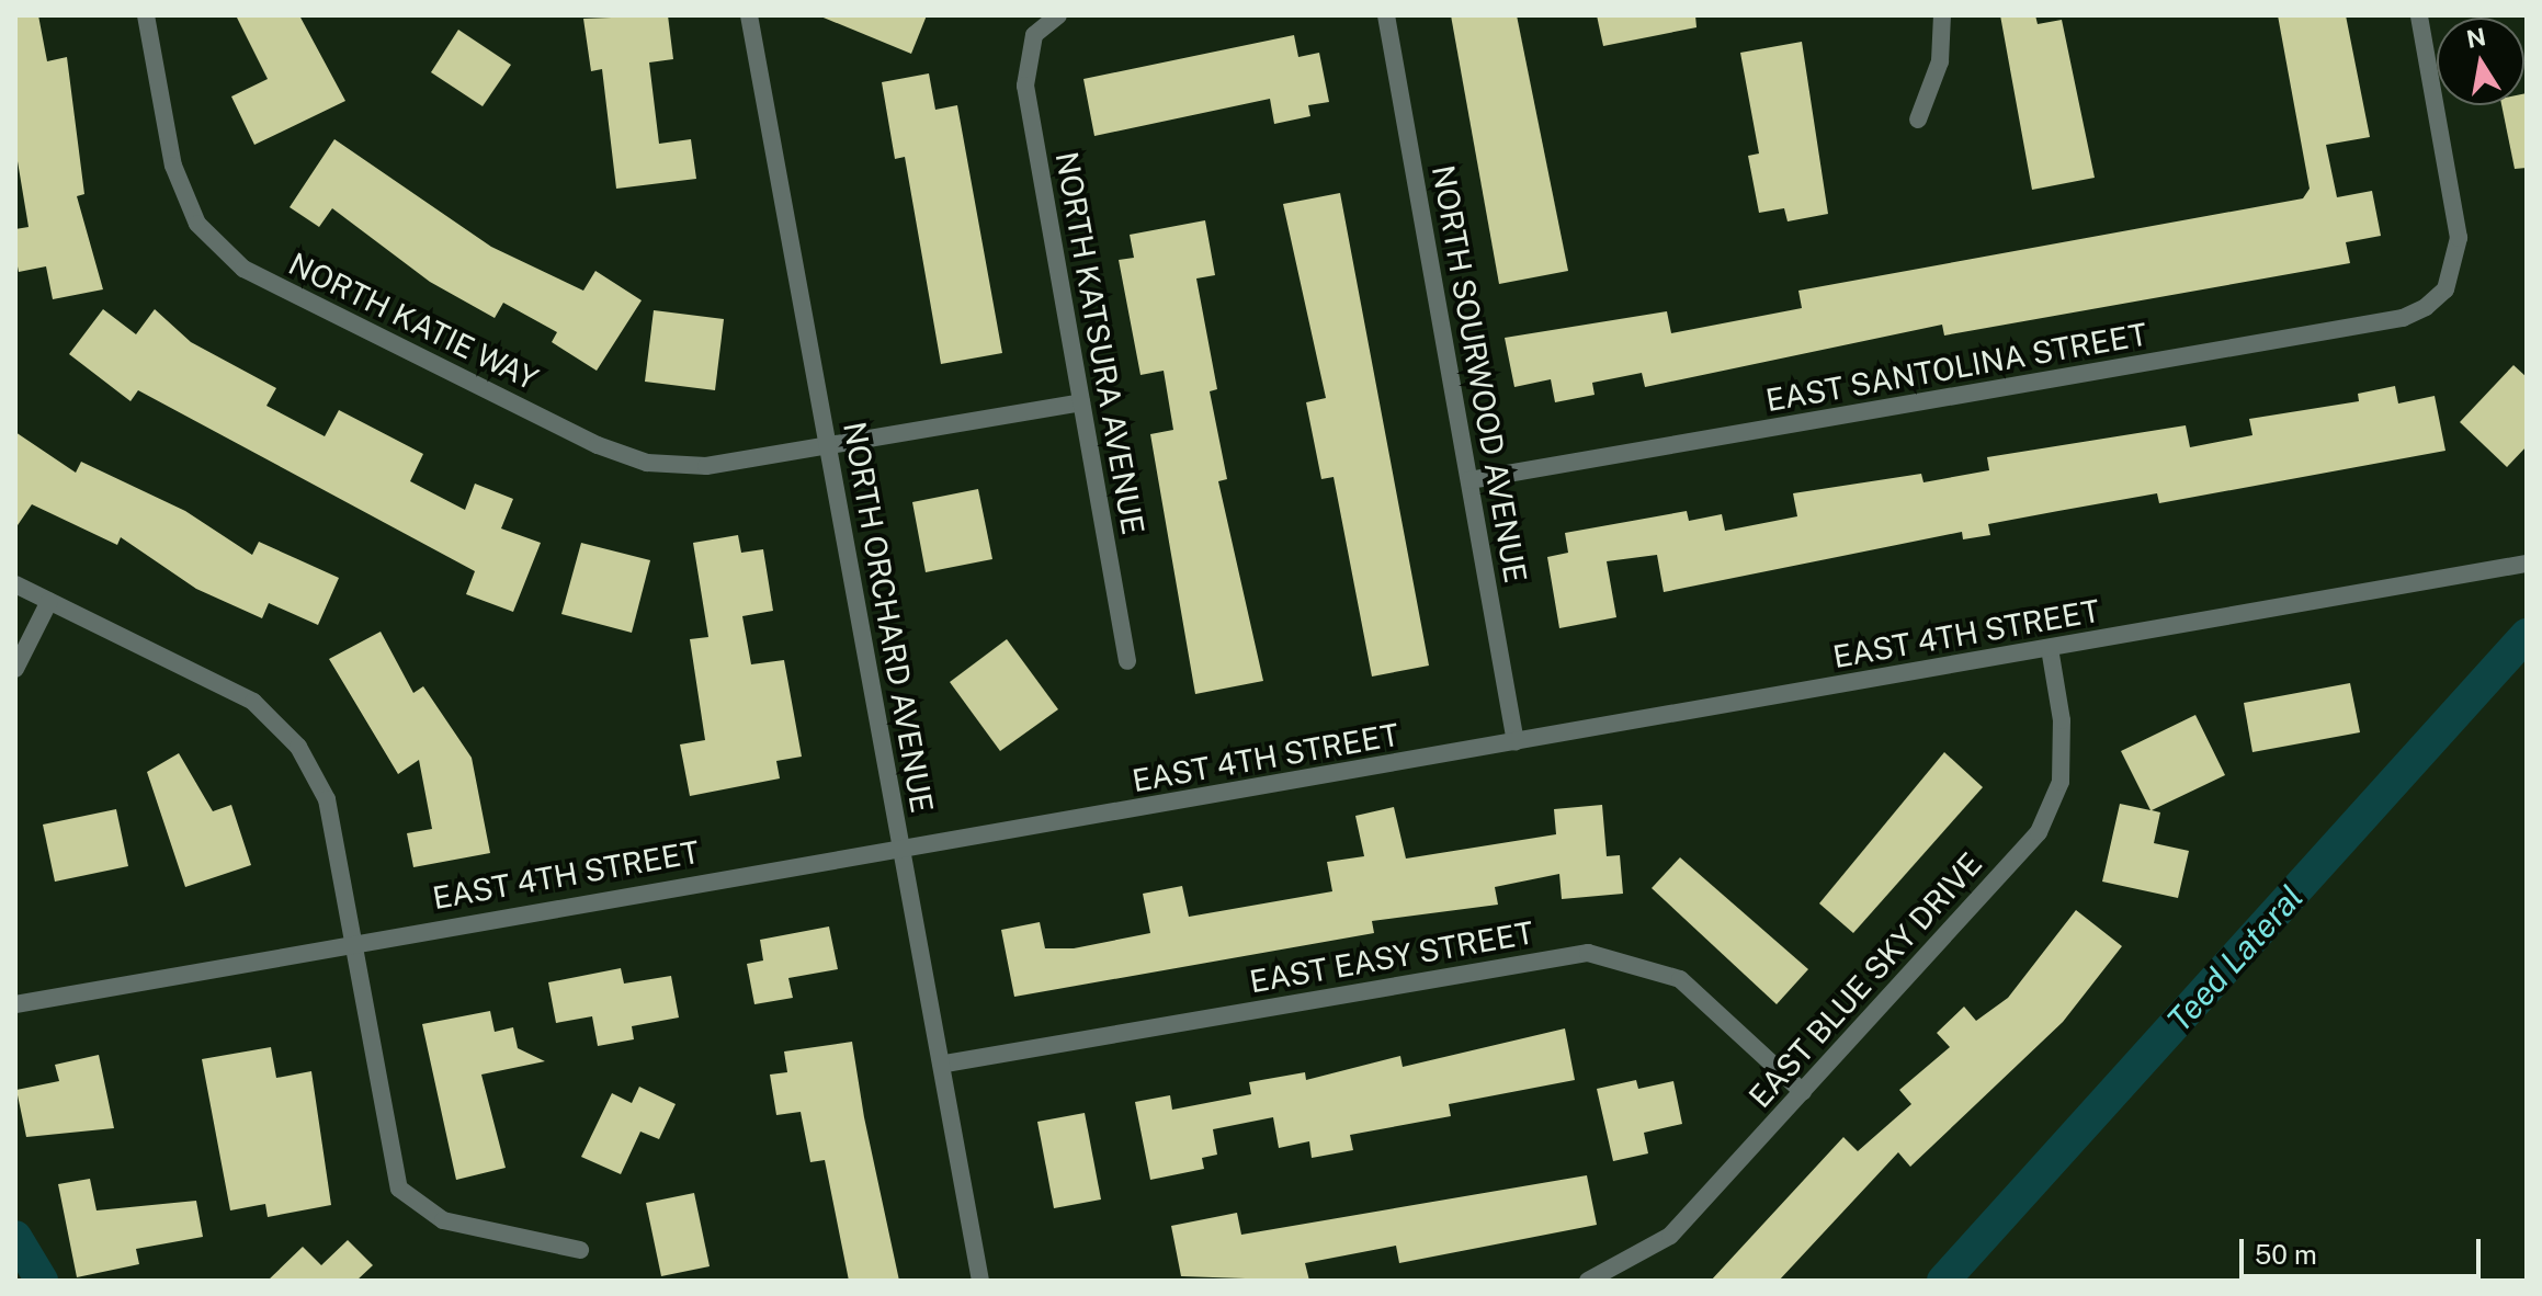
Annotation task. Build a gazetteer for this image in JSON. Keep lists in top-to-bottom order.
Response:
{
  "streets": {
    "street": [
      "NORTH KATIE WAY",
      "NORTH KATSURA AVENUE",
      "EAST SANTOLINA STREET",
      "NORTH SOURWOOD AVENUE",
      "NORTH ORCHARD AVENUE",
      "EAST 4TH STREET",
      "EAST EASY STREET",
      "EAST BLUE SKY DRIVE"
    ]
  },
  "crossings": [
    ["NORTH KATIE WAY", "NORTH KATSURA AVENUE"],
    ["NORTH KATIE WAY", "NORTH ORCHARD AVENUE"],
    ["EAST SANTOLINA STREET", "NORTH SOURWOOD AVENUE"],
    ["NORTH SOURWOOD AVENUE", "EAST 4TH STREET"],
    ["NORTH ORCHARD AVENUE", "EAST 4TH STREET"],
    ["NORTH ORCHARD AVENUE", "EAST EASY STREET"],
    ["EAST 4TH STREET", "EAST BLUE SKY DRIVE"],
    ["EAST EASY STREET", "EAST BLUE SKY DRIVE"]
  ],
  "water": ["Teed Lateral"],
  "scale_bar": "50 m",
  "north": "top"
}
